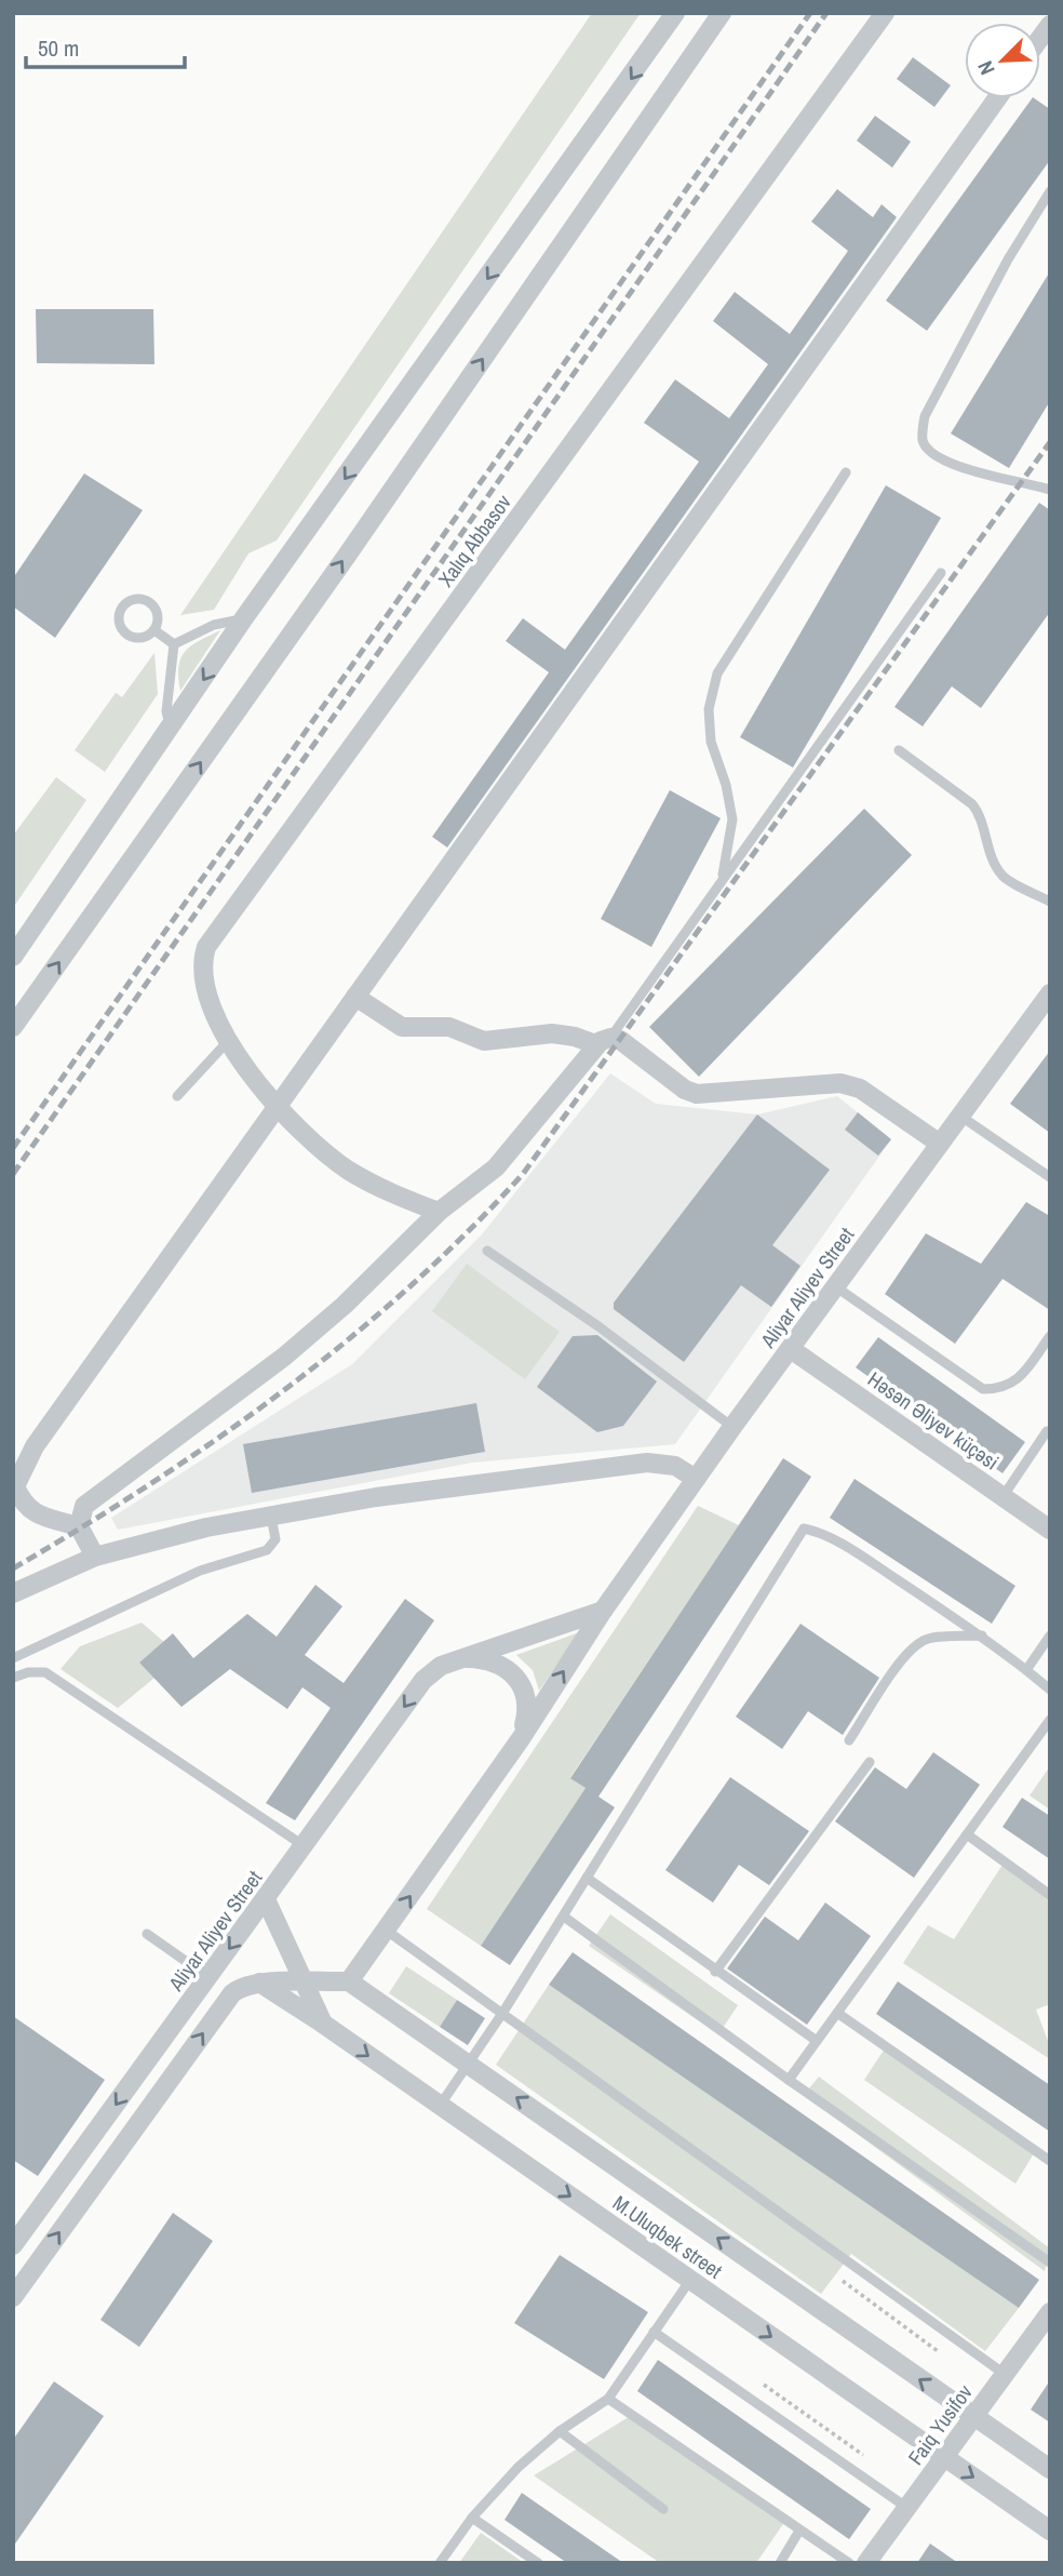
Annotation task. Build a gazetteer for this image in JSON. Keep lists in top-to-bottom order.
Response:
{
  "streets": {
    "street": [
      "Xalıq Abbasov",
      "Aliyar Aliyev Street",
      "Həsən Əliyev küçəsi",
      "M.Uluqbek street",
      "Faiq Yusifov"
    ]
  },
  "crossings": [
    ["Aliyar Aliyev Street", "Həsən Əliyev küçəsi"],
    ["Aliyar Aliyev Street", "M.Uluqbek street"],
    ["M.Uluqbek street", "Faiq Yusifov"]
  ],
  "scale_bar": "50 m",
  "north": "bottom left"
}
